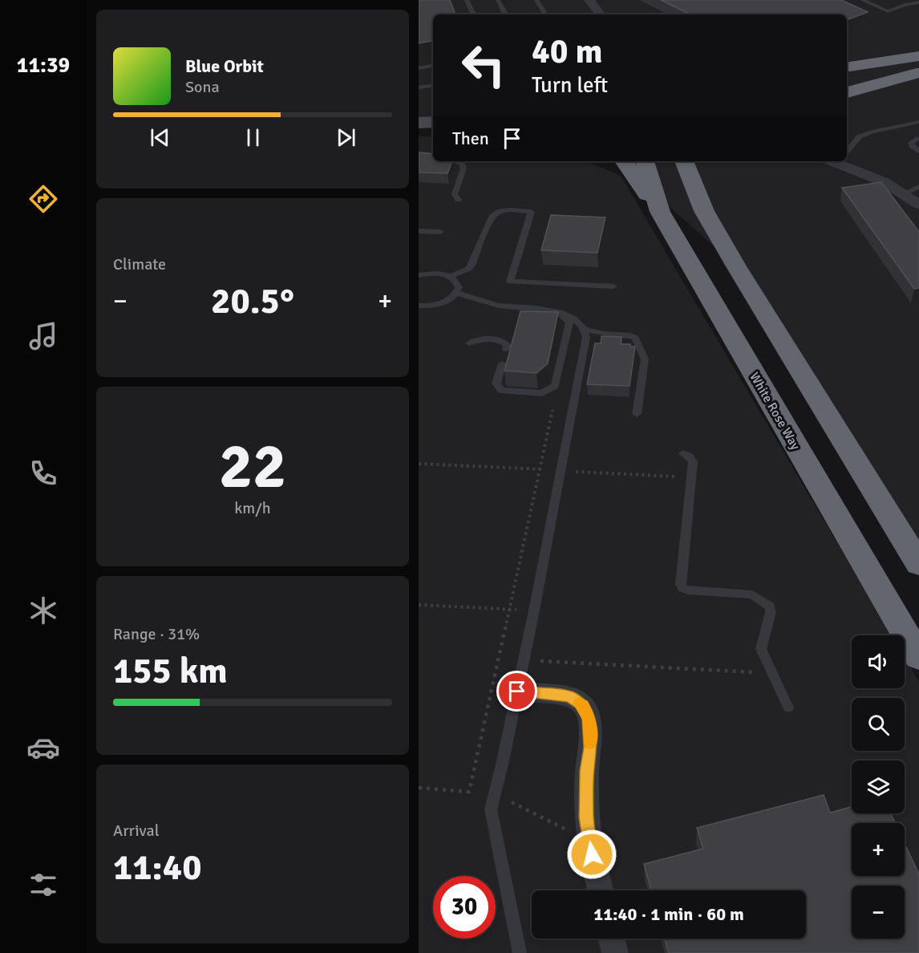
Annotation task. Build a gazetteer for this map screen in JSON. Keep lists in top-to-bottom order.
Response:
{
  "streets": {
    "highway": ["White Rose Way"]
  },
  "page": {
    "tabs": "11:39",
    "turn": ["40 m", "Turn left"],
    "song": ["Blue Orbit", "Sona"],
    "then": "Then",
    "tile": [
      "Climate",
      ["22", "km/h"],
      ["Range · 31%", "155 km"],
      ["Arrival", "11:40"]
    ],
    "heat": ["−", "20.5°", "+"],
    "map_buttons": ["+", "−"],
    "limit": "30",
    "trip": "11:40 · 1 min · 60 m"
  }
}
